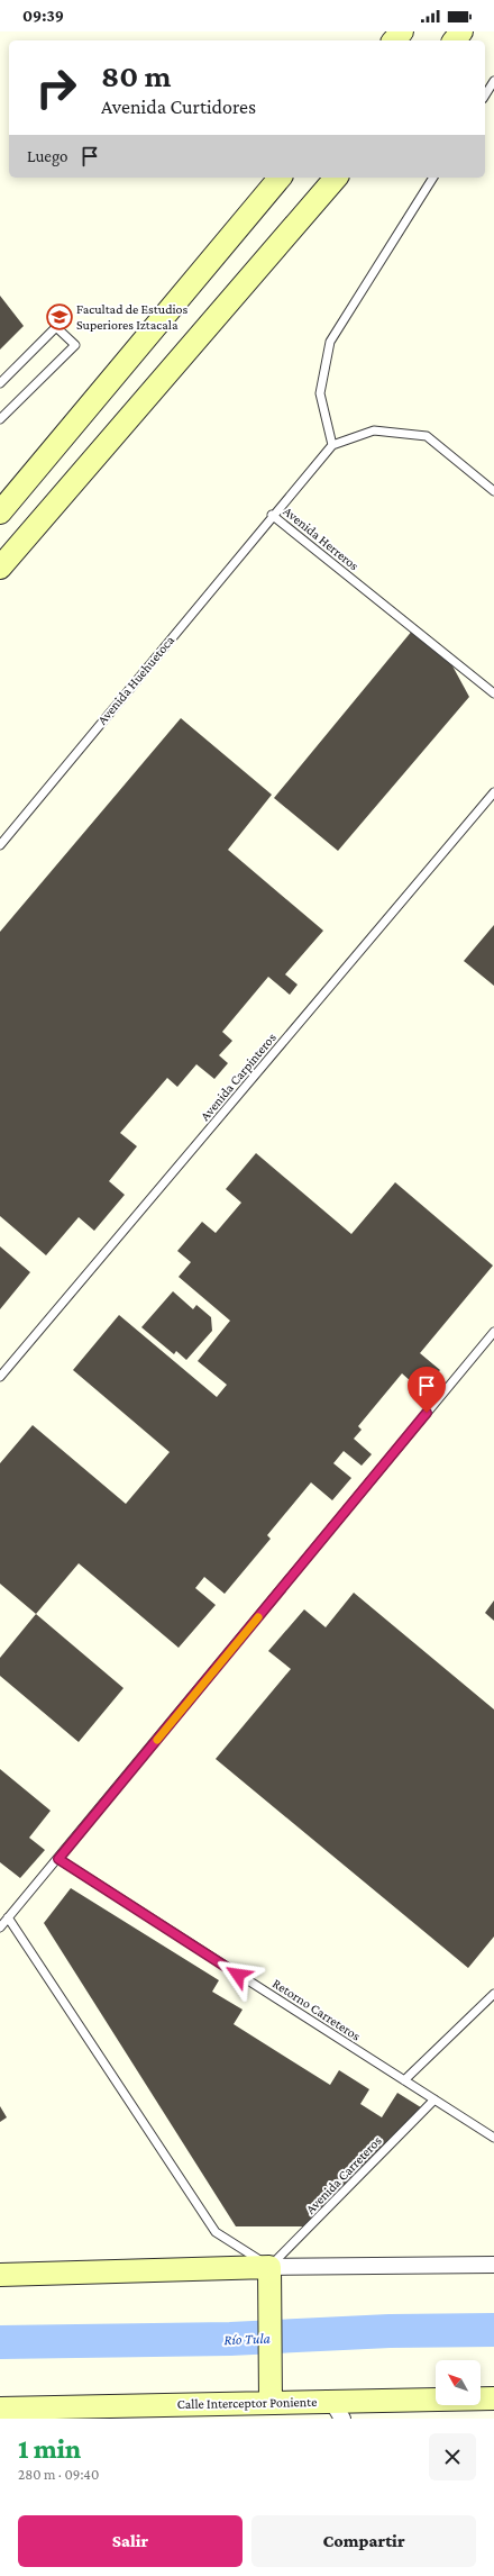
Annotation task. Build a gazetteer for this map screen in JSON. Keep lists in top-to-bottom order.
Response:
{
  "streets": {
    "main road": ["Calle Interceptor Poniente"],
    "lane": [
      "Avenida Herreros",
      "Avenida Huehuetoca",
      "Avenida Carpinteros",
      "Retorno Carreteros",
      "Avenida Carreteros"
    ]
  },
  "crossings": [
    ["Avenida Herreros", "Avenida Huehuetoca"],
    ["Retorno Carreteros", "Avenida Carreteros"]
  ],
  "water": ["Río Tula"],
  "places": {
    "school or university": ["Facultad de Estudios Superiores Iztacala"]
  },
  "north": "top left",
  "page": {
    "status": "09:39",
    "turn": ["80 m", "Avenida Curtidores"],
    "then": "Luego",
    "heading": ["1 min", "280 m · 09:40"],
    "buttons": ["Salir", "Compartir"]
  }
}
